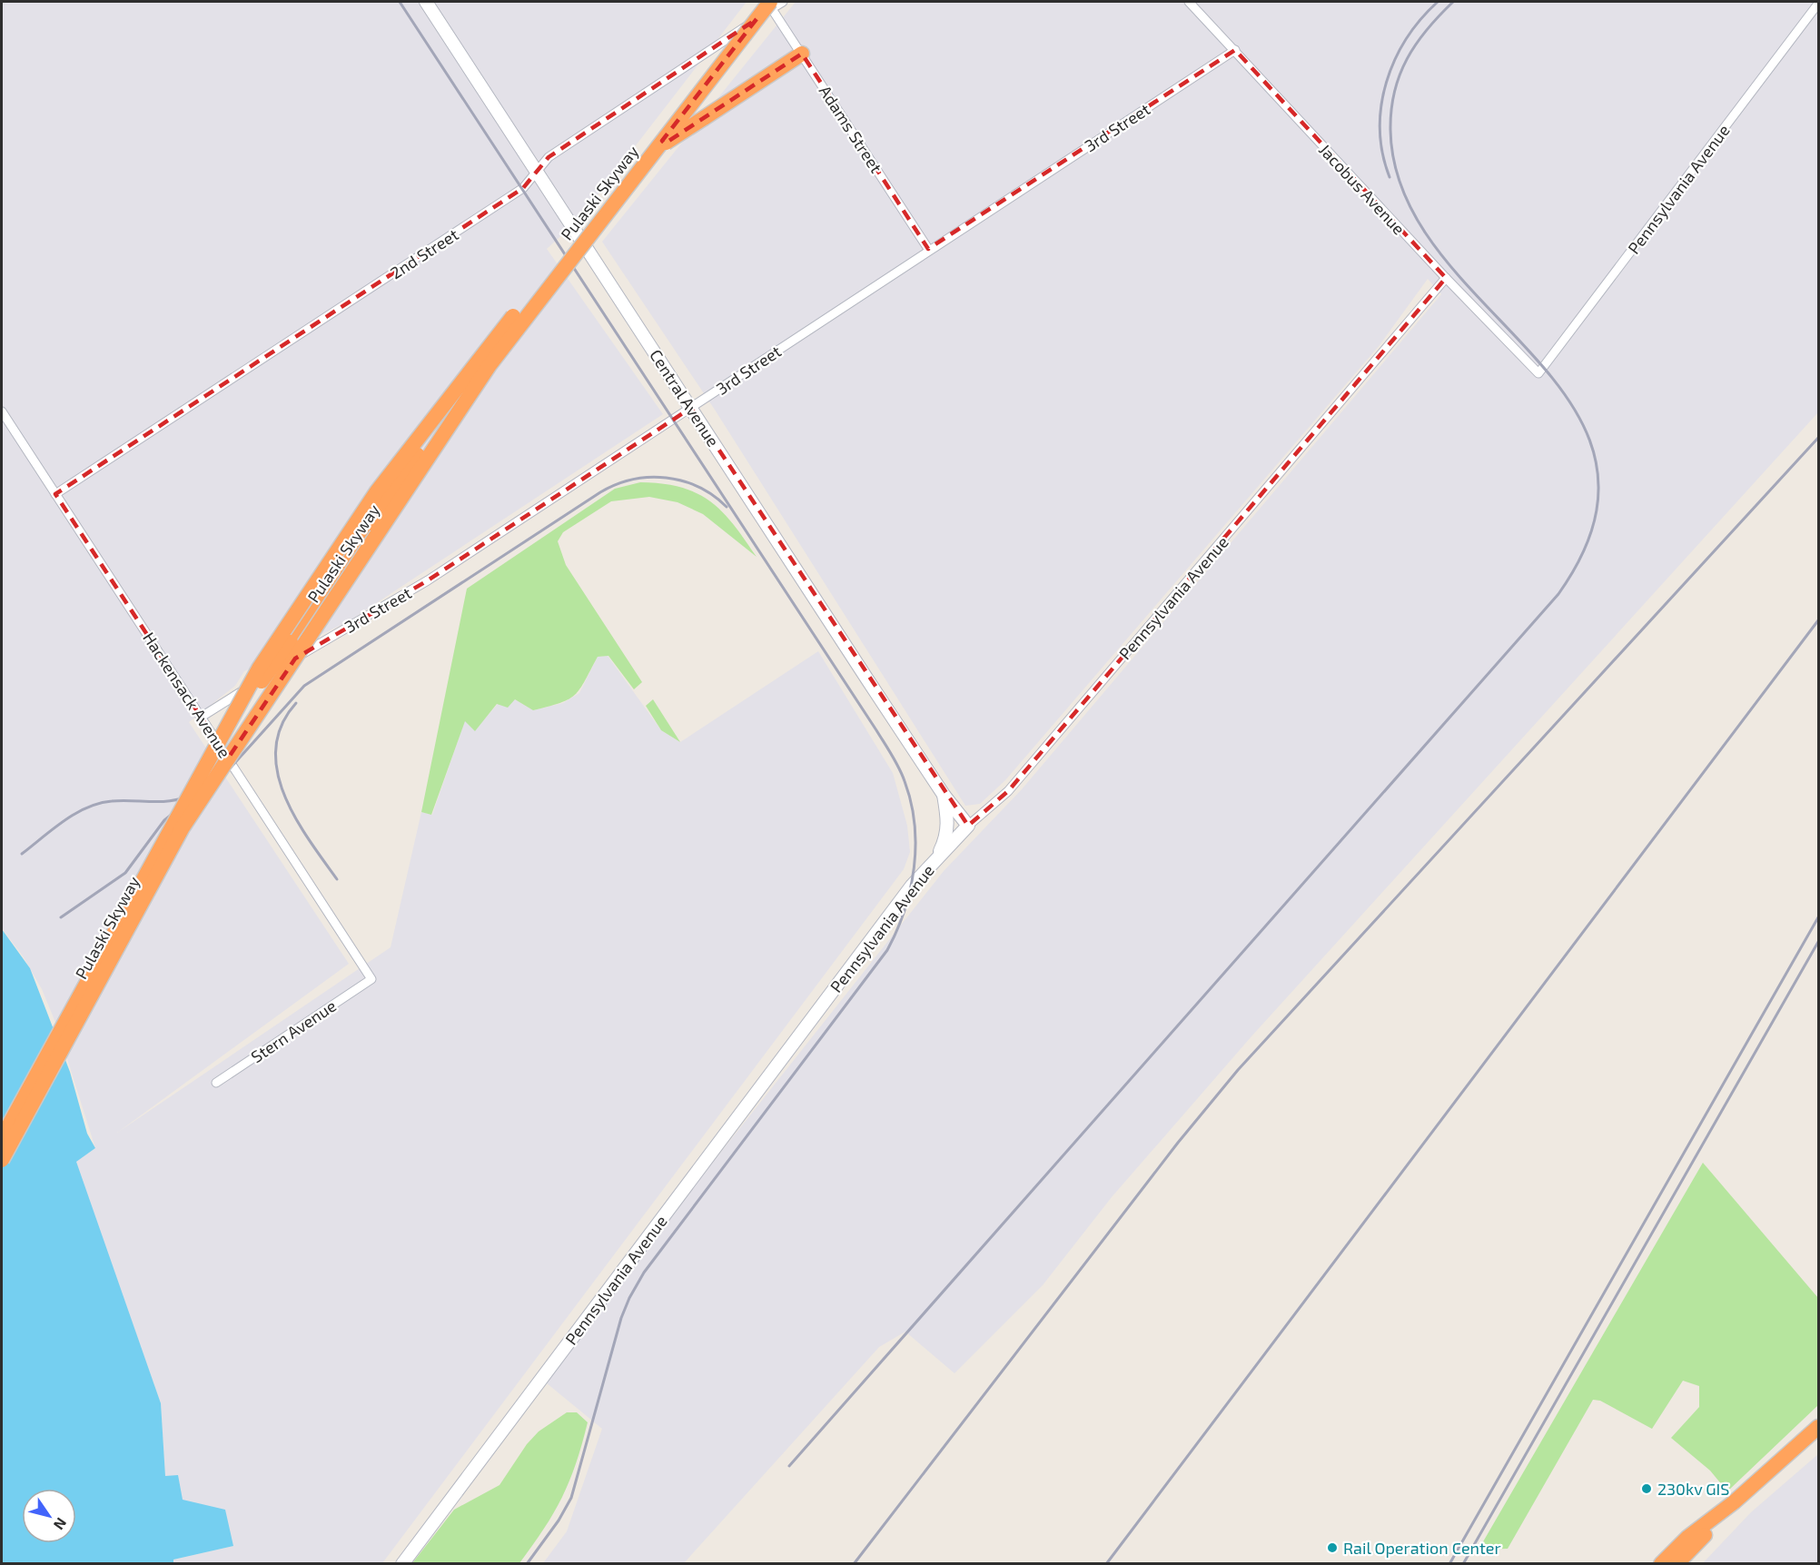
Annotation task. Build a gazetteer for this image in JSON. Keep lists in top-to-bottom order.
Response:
{
  "streets": {
    "highway": ["Pulaski Skyway"],
    "main road": ["Pennsylvania Avenue", "Central Avenue"],
    "street": [
      "3rd Street",
      "Adams Street",
      "Jacobus Avenue",
      "2nd Street",
      "Hackensack Avenue",
      "Stern Avenue"
    ]
  },
  "crossings": [
    ["3rd Street", "Adams Street"],
    ["3rd Street", "Jacobus Avenue"],
    ["3rd Street", "Central Avenue"],
    ["3rd Street", "Hackensack Avenue"],
    ["Adams Street", "Pulaski Skyway"],
    ["Adams Street", "2nd Street"],
    ["Jacobus Avenue", "Pennsylvania Avenue"],
    ["Pennsylvania Avenue", "Central Avenue"],
    ["Pulaski Skyway", "2nd Street"],
    ["2nd Street", "Central Avenue"],
    ["2nd Street", "Hackensack Avenue"],
    ["Hackensack Avenue", "Stern Avenue"]
  ],
  "places": ["230kv GIS", "Rail Operation Center"],
  "north": "bottom right"
}
